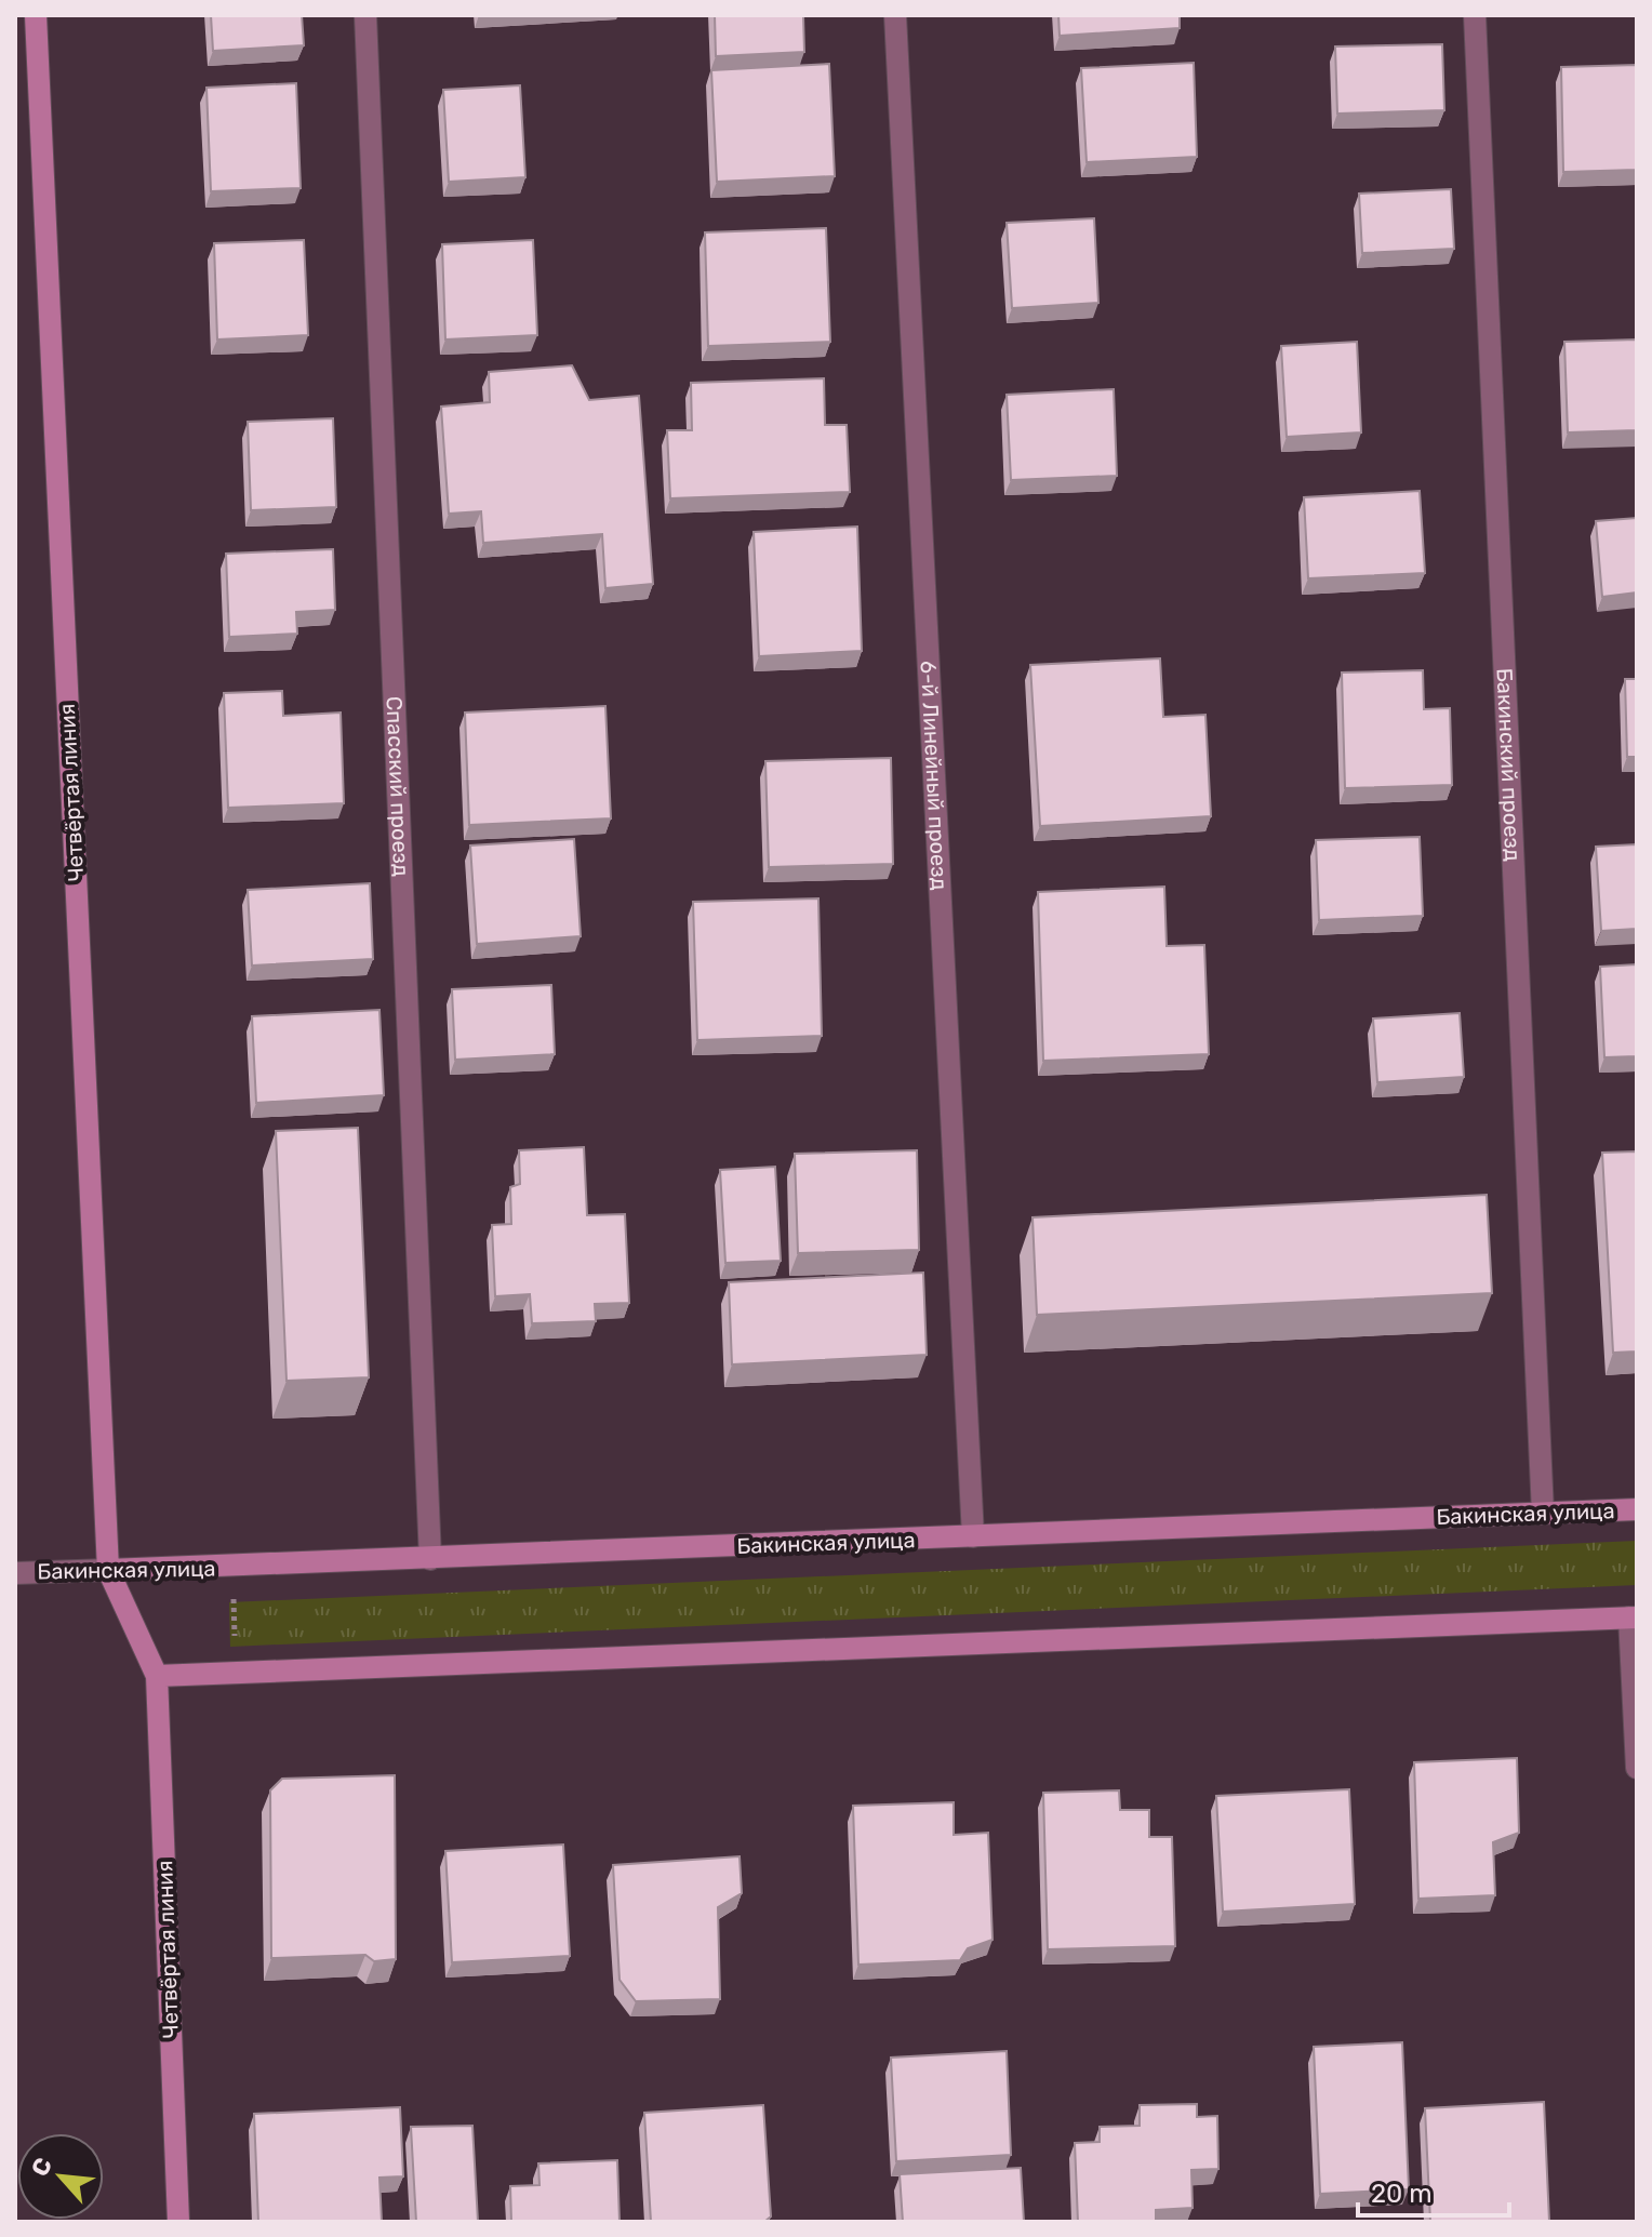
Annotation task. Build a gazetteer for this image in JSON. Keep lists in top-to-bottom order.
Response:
{
  "streets": {
    "street": [
      "Бакинский проезд",
      "6-й Линейный проезд",
      "Спасский проезд",
      "Четвёртая линия",
      "Бакинская улица"
    ]
  },
  "crossings": [
    ["Бакинский проезд", "Бакинская улица"],
    ["6-й Линейный проезд", "Бакинская улица"],
    ["Спасский проезд", "Бакинская улица"],
    ["Четвёртая линия", "Бакинская улица"]
  ],
  "scale_bar": "20 m",
  "north": "top left"
}
